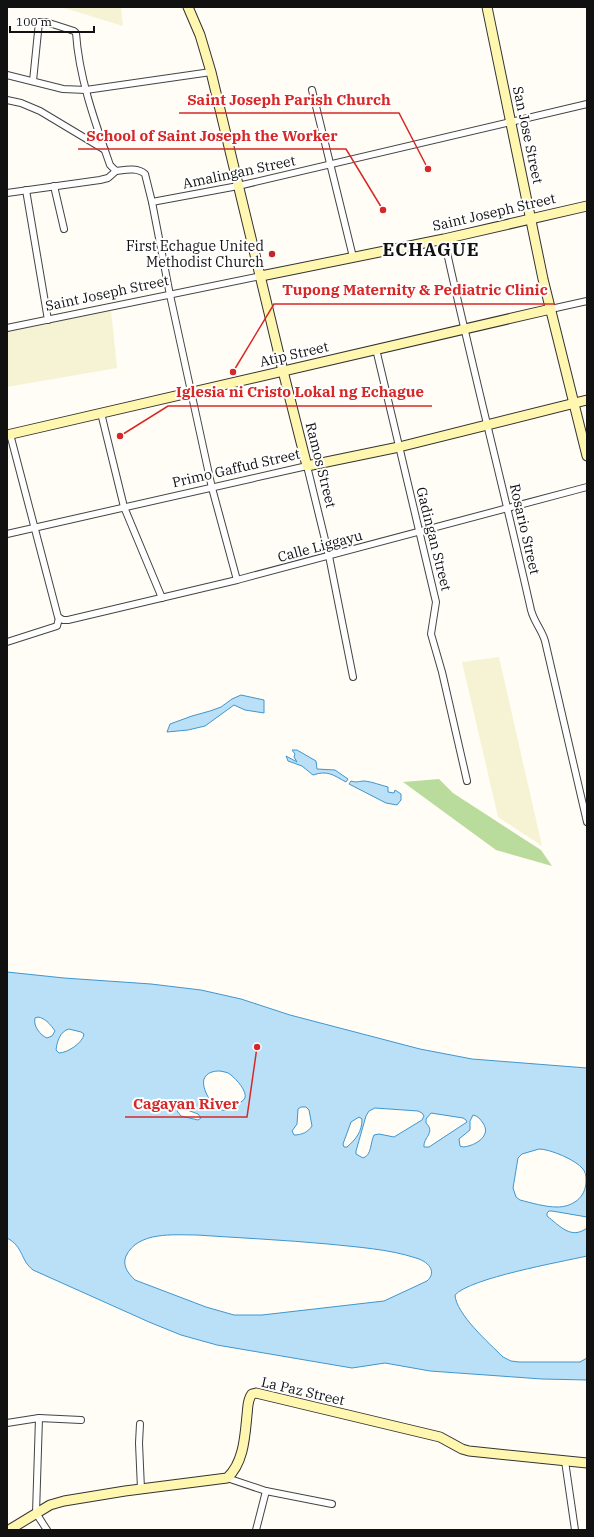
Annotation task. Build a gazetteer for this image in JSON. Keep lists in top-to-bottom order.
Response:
{
  "streets": {
    "main road": [
      "San Jose Street",
      "Saint Joseph Street",
      "Atip Street",
      "Ramos Street",
      "Primo Gaffud Street",
      "La Paz Street"
    ],
    "street": [
      "Amalingan Street",
      "Rosario Street",
      "Gadingan Street",
      "Calle Liggayu"
    ]
  },
  "crossings": [
    ["San Jose Street", "Amalingan Street"],
    ["San Jose Street", "Saint Joseph Street"],
    ["San Jose Street", "Atip Street"],
    ["San Jose Street", "Primo Gaffud Street"],
    ["Amalingan Street", "Ramos Street"],
    ["Saint Joseph Street", "Ramos Street"],
    ["Saint Joseph Street", "Rosario Street"],
    ["Atip Street", "Ramos Street"],
    ["Atip Street", "Rosario Street"],
    ["Atip Street", "Gadingan Street"],
    ["Ramos Street", "Primo Gaffud Street"],
    ["Ramos Street", "Calle Liggayu"],
    ["Primo Gaffud Street", "Rosario Street"],
    ["Primo Gaffud Street", "Gadingan Street"],
    ["Rosario Street", "Calle Liggayu"],
    ["Gadingan Street", "Calle Liggayu"]
  ],
  "districts": ["ECHAGUE"],
  "places": [
    "Saint Joseph Parish Church",
    "School of Saint Joseph the Worker",
    "First Echague United Methodist Church",
    "Tupong Maternity & Pediatric Clinic",
    "Iglesia ni Cristo Lokal ng Echague",
    "Cagayan River"
  ],
  "scale_bar": "100 m"
}
